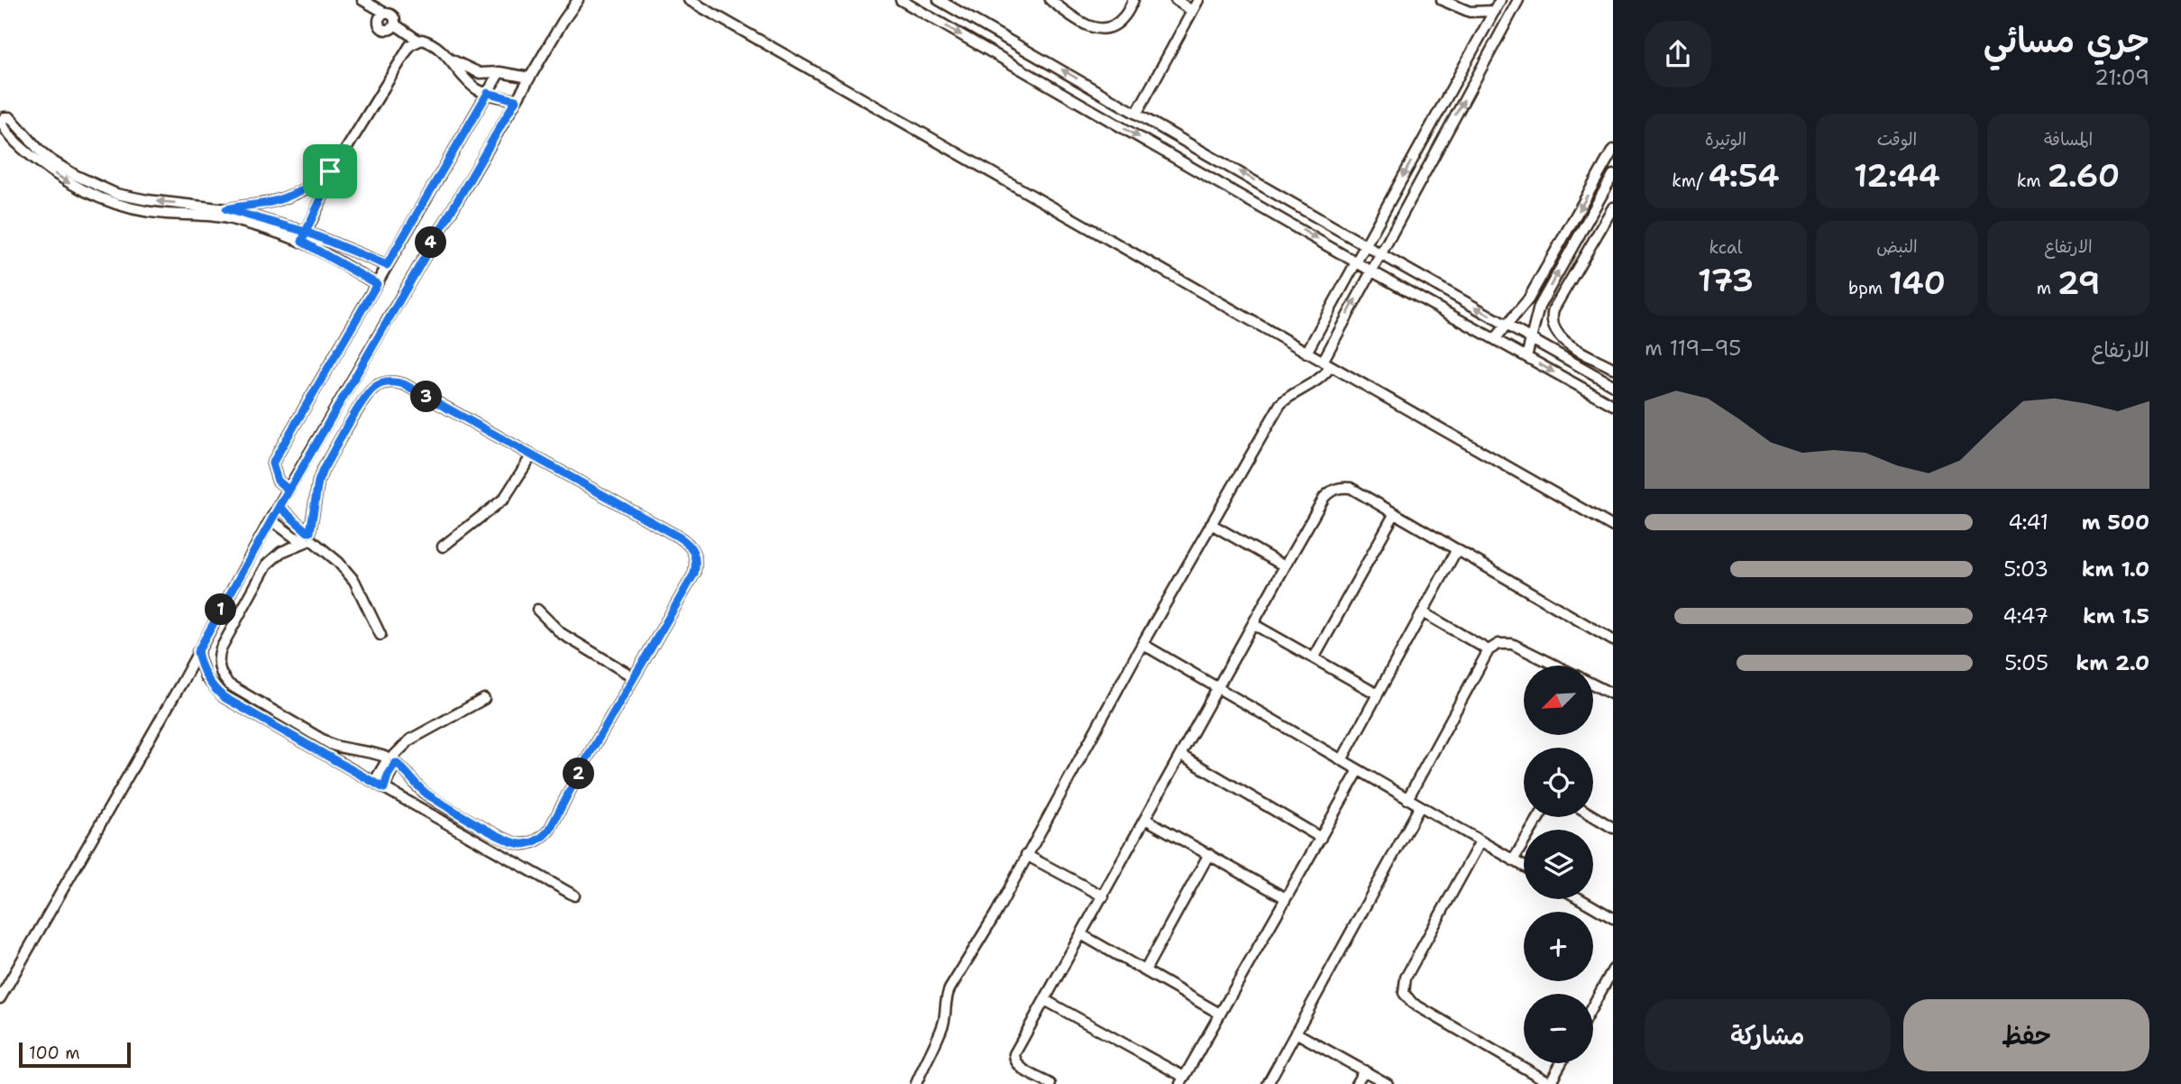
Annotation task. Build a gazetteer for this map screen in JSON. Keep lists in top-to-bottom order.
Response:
{
  "scale_bar": "100 m",
  "north": "bottom left",
  "page": {
    "heading": ["جري مسائي", "21:09"],
    "stats": [
      ["المسافة", "2.60 km"],
      ["الوقت", "12:44"],
      ["الوتيرة", "4:54 /km"],
      ["الارتفاع", "29 m"],
      ["النبض", "140 bpm"],
      ["kcal", "173"]
    ],
    "pins": [
      "4",
      "3",
      "1",
      "2"
    ],
    "chart": ["الارتفاع", "95–119 m"],
    "list": [
      {
        "name": "500 m",
        "note": "4:41"
      },
      {
        "name": "1.0 km",
        "note": "5:03"
      },
      {
        "name": "1.5 km",
        "note": "4:47"
      },
      {
        "name": "2.0 km",
        "note": "5:05"
      }
    ],
    "map_buttons": ["+", "−"],
    "buttons": ["حفظ", "مشاركة"],
    "scale": "100 m"
  }
}
